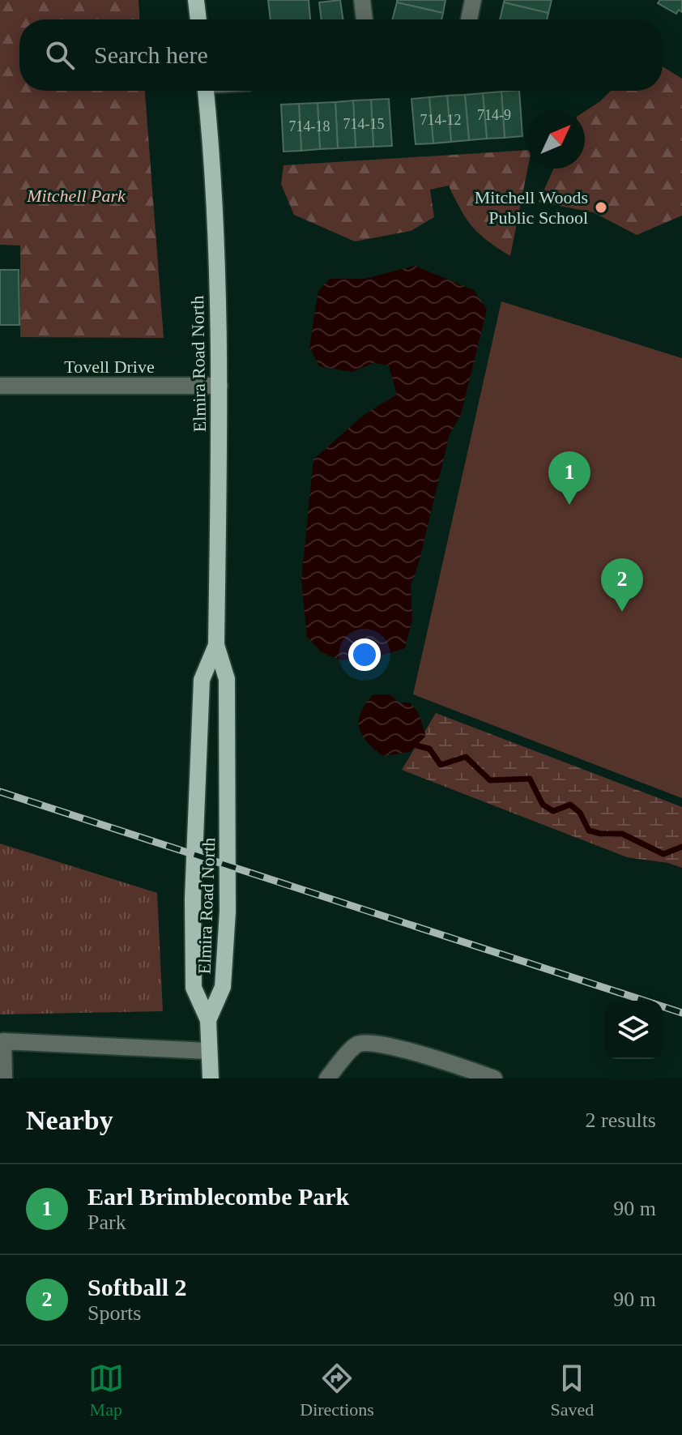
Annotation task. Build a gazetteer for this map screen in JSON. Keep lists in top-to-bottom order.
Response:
{
  "streets": {
    "main road": ["Elmira Road North"],
    "street": ["Tovell Drive"]
  },
  "crossings": [
    ["Elmira Road North", "Tovell Drive"]
  ],
  "parks": ["Mitchell Park"],
  "places": ["Mitchell Woods Public School"],
  "house_numbers": [
    "714-9",
    "714-12",
    "714-15",
    "714-18"
  ],
  "north": "top right",
  "page": {
    "search": "Search here",
    "pins": ["1", "2"],
    "heading": ["Nearby", "2 results"],
    "list": [
      {
        "mark": "1",
        "name": "Earl Brimblecombe Park",
        "note": "Park",
        "value": "90 m"
      },
      {
        "mark": "2",
        "name": "Softball 2",
        "note": "Sports",
        "value": "90 m"
      }
    ],
    "nav": ["Map", "Directions", "Saved"]
  }
}
